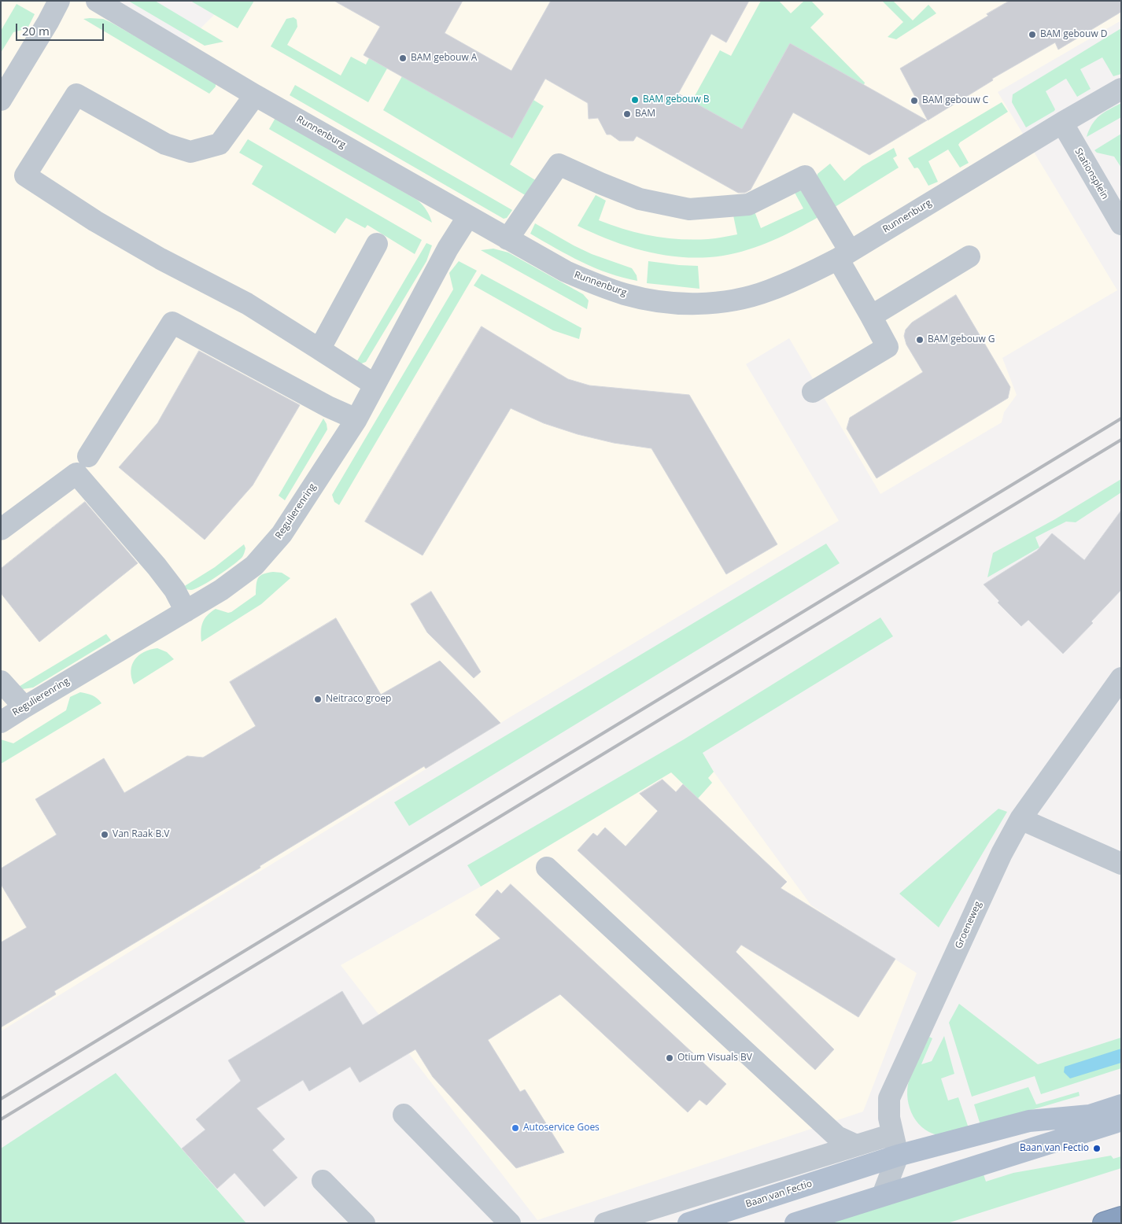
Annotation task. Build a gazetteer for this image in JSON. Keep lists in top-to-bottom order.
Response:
{
  "streets": {
    "main road": ["Baan van Fectio"],
    "street": [
      "Runnenburg",
      "Stationsplein",
      "Regulierenring",
      "Groeneweg"
    ]
  },
  "crossings": [
    ["Runnenburg", "Stationsplein"],
    ["Runnenburg", "Regulierenring"],
    ["Groeneweg", "Baan van Fectio"]
  ],
  "places": [
    "BAM gebouw D",
    "BAM gebouw A",
    "BAM gebouw B",
    "BAM gebouw C",
    "BAM",
    "BAM gebouw G",
    "Neitraco groep",
    "Van Raak B.V",
    "Otium Visuals BV",
    "Autoservice Goes",
    "Baan van Fectio"
  ],
  "scale_bar": "20 m"
}
